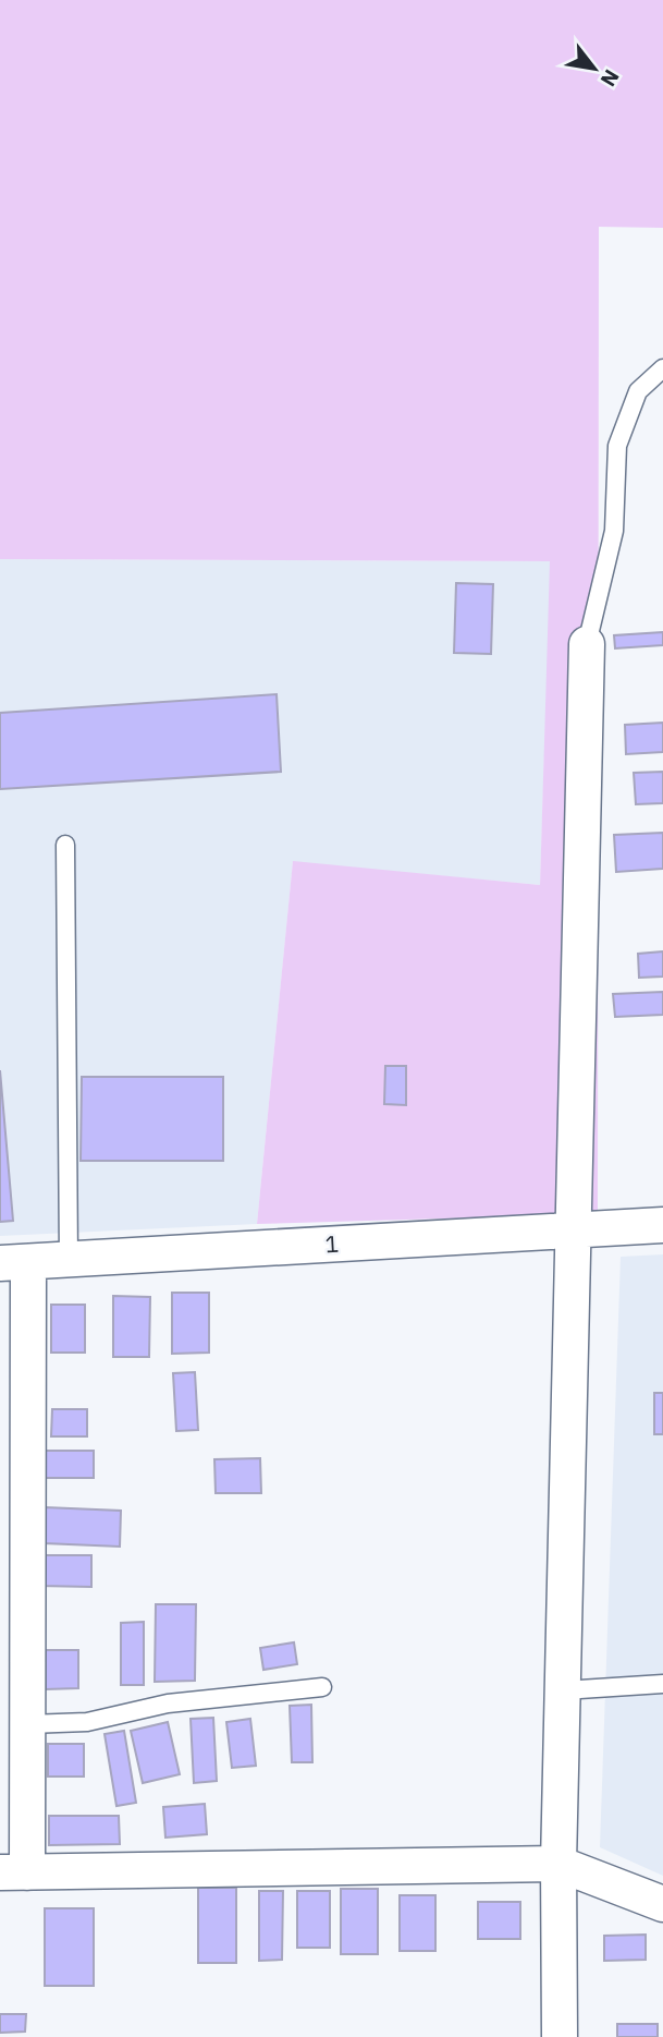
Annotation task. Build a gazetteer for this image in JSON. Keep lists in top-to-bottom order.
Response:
{
  "streets": {
    "street": ["1"]
  },
  "north": "bottom right"
}
